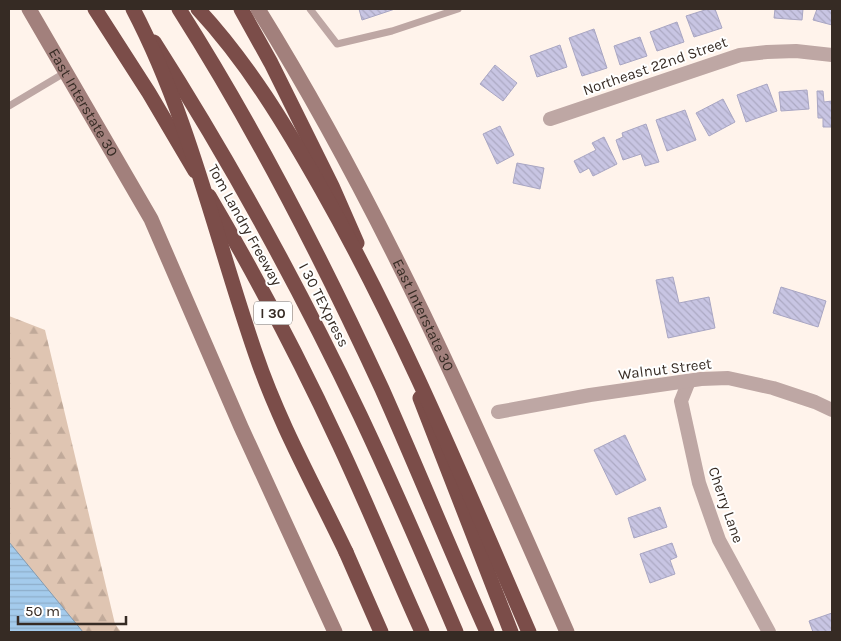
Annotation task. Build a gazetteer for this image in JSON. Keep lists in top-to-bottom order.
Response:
{
  "streets": {
    "highway": ["Tom Landry Freeway", "I 30 TEXpress", "I 30"],
    "main road": ["East Interstate 30"],
    "street": ["Northeast 22nd Street", "Walnut Street", "Cherry Lane"]
  },
  "crossings": [
    ["Walnut Street", "Cherry Lane"]
  ],
  "scale_bar": "50 m"
}
